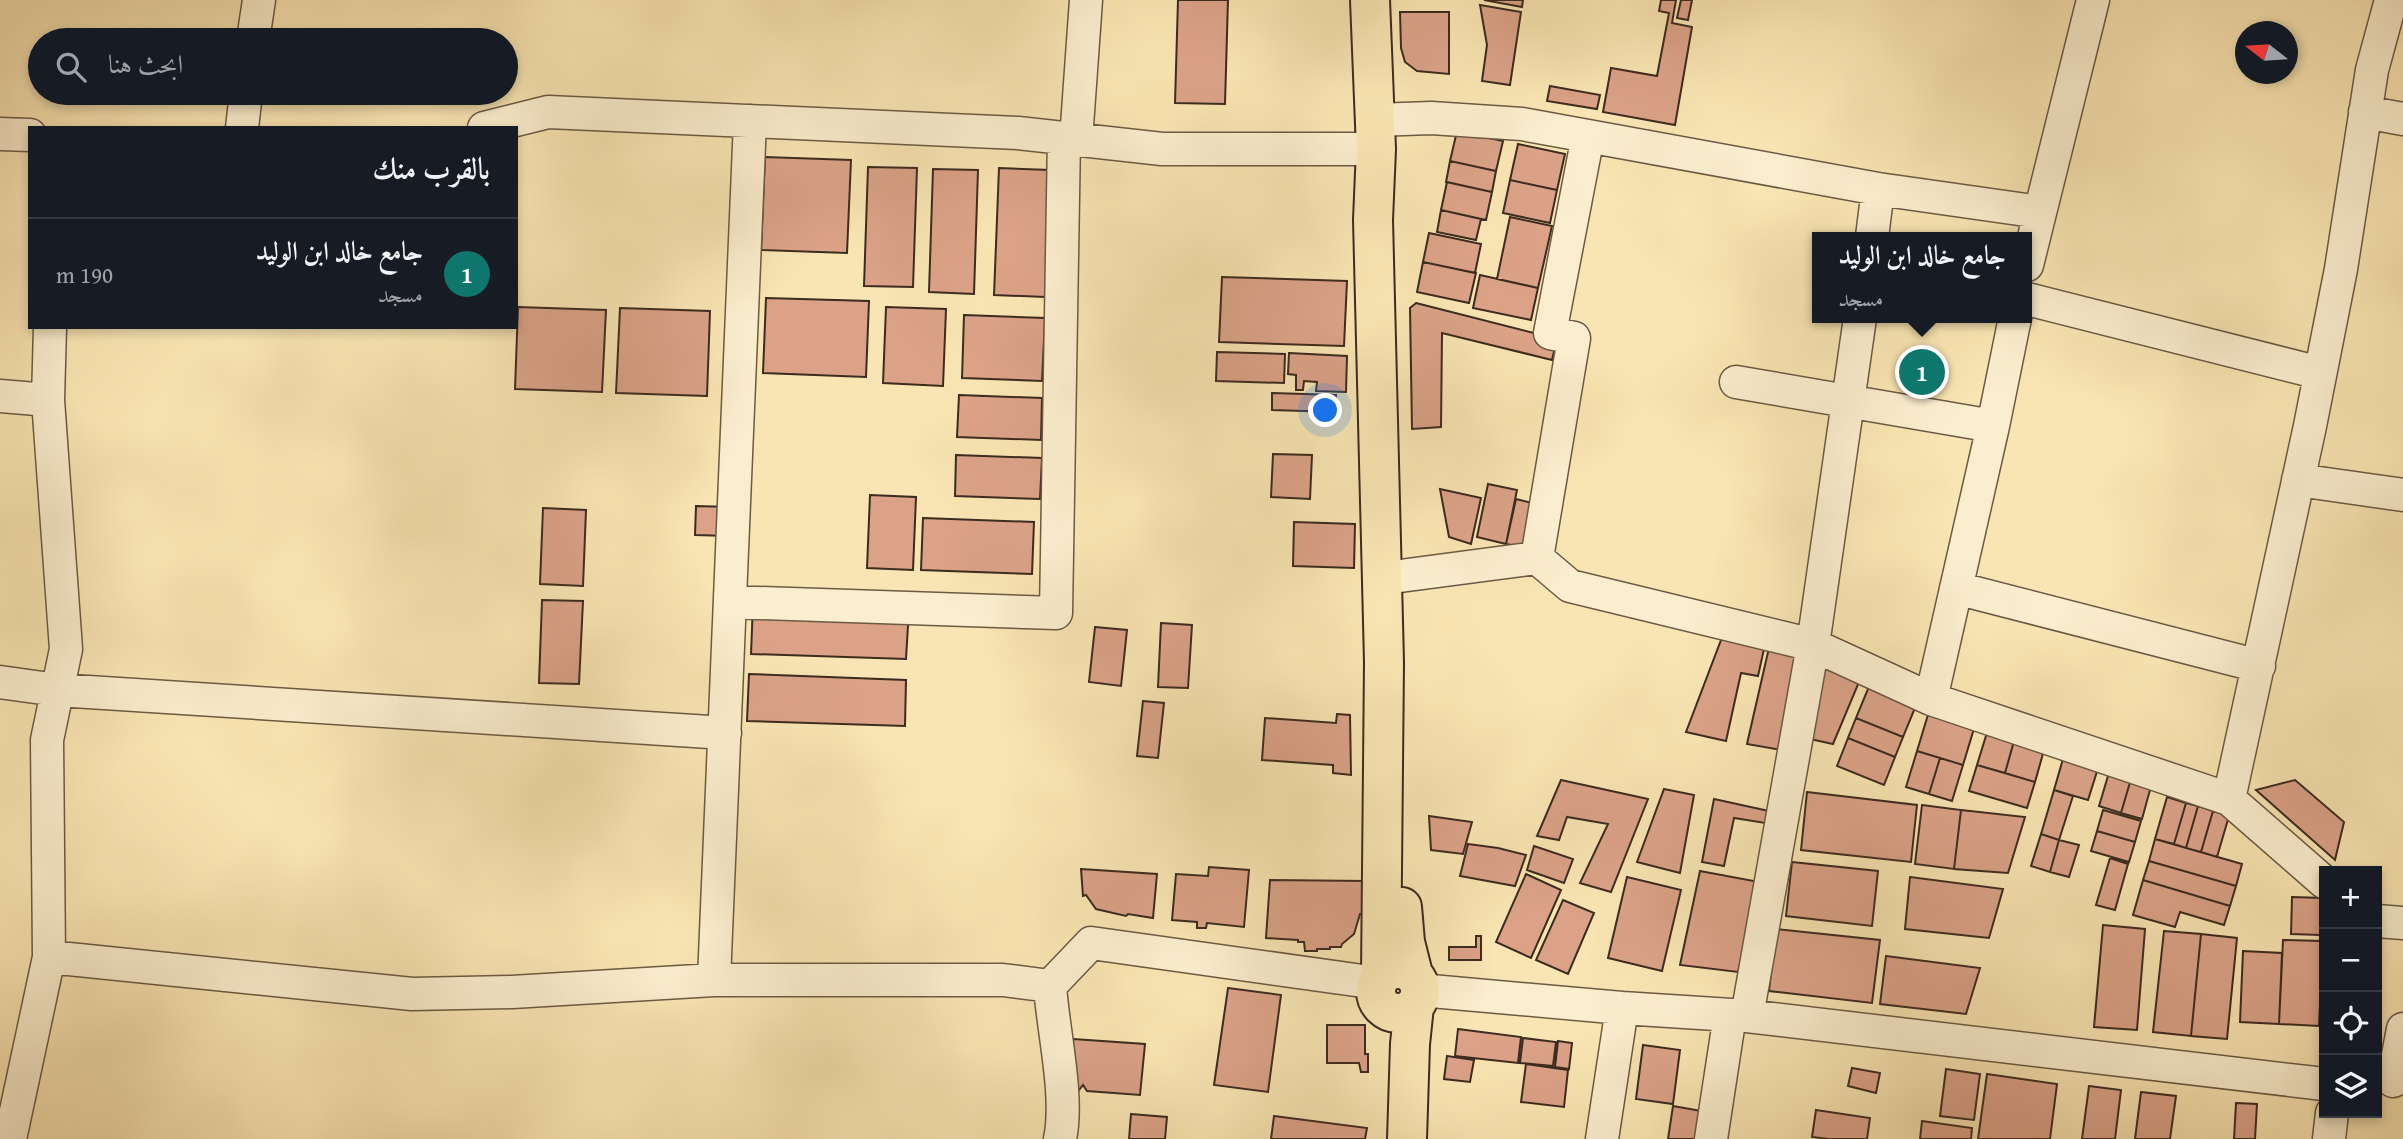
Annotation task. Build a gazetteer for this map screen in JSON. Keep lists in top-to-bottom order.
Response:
{
  "north": "left",
  "page": {
    "search": "ابحث هنا",
    "heading": "بالقرب منك",
    "list": [
      {
        "mark": "1",
        "name": "جامع خالد ابن الوليد",
        "note": "مسجد",
        "value": "190 m"
      }
    ],
    "popup": ["جامع خالد ابن الوليد", "مسجد"],
    "pins": "1",
    "map_buttons": ["+", "−"]
  }
}
